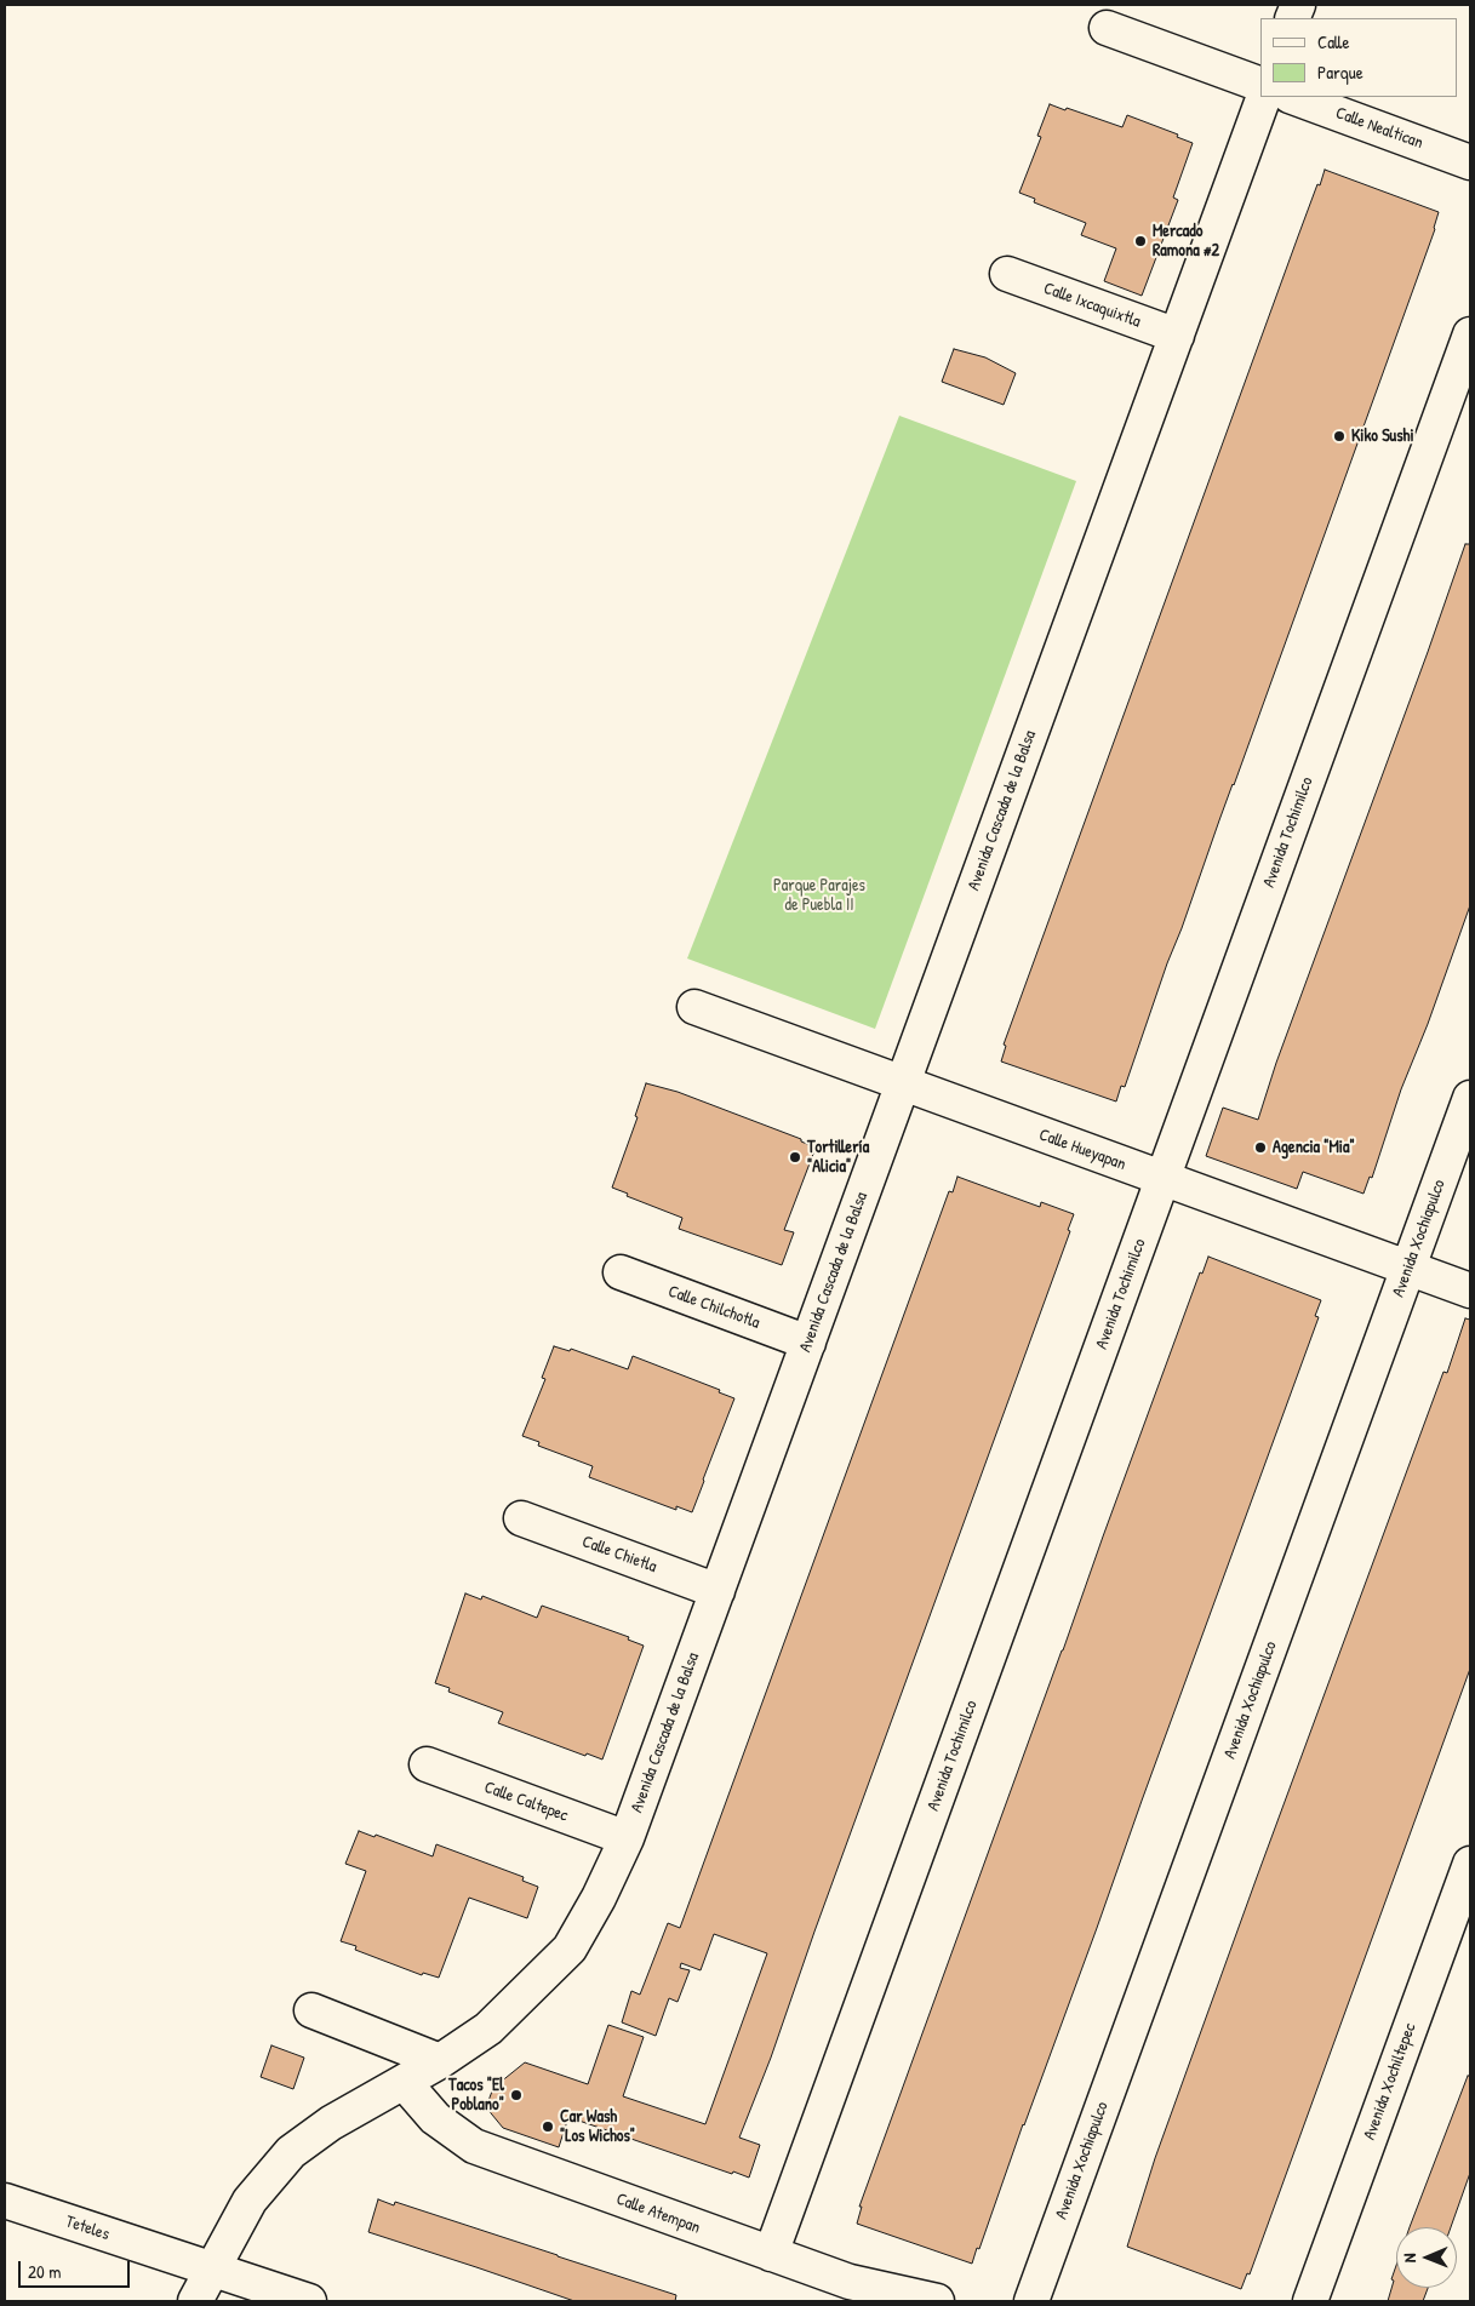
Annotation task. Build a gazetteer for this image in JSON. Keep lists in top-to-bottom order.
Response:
{
  "streets": {
    "street": [
      "Calle Nealtican",
      "Calle Ixcaquixtla",
      "Avenida Cascada de la Balsa",
      "Avenida Tochimilco",
      "Calle Hueyapan",
      "Avenida Xochiapulco",
      "Calle Chilchotla",
      "Calle Chietla",
      "Calle Caltepec",
      "Avenida Xochiltepec",
      "Calle Atempan",
      "Teteles"
    ]
  },
  "crossings": [
    ["Calle Ixcaquixtla", "Avenida Cascada de la Balsa"],
    ["Avenida Cascada de la Balsa", "Calle Hueyapan"],
    ["Avenida Cascada de la Balsa", "Calle Chilchotla"],
    ["Avenida Cascada de la Balsa", "Calle Chietla"],
    ["Avenida Cascada de la Balsa", "Calle Caltepec"],
    ["Avenida Cascada de la Balsa", "Calle Atempan"],
    ["Avenida Cascada de la Balsa", "Teteles"],
    ["Avenida Tochimilco", "Calle Hueyapan"],
    ["Avenida Tochimilco", "Calle Atempan"],
    ["Calle Hueyapan", "Avenida Xochiapulco"]
  ],
  "parks": ["Parque Parajes de Puebla II"],
  "places": [
    "Mercado Ramona #2",
    "Kiko Sushi",
    "Agencia \"Mia\"",
    "Tortillería \"Alicia\"",
    "Tacos \"El Poblano\"",
    "Car Wash \"Los Wichos\""
  ],
  "legend": ["Calle", "Parque"],
  "scale_bar": "20 m",
  "north": "left"
}
